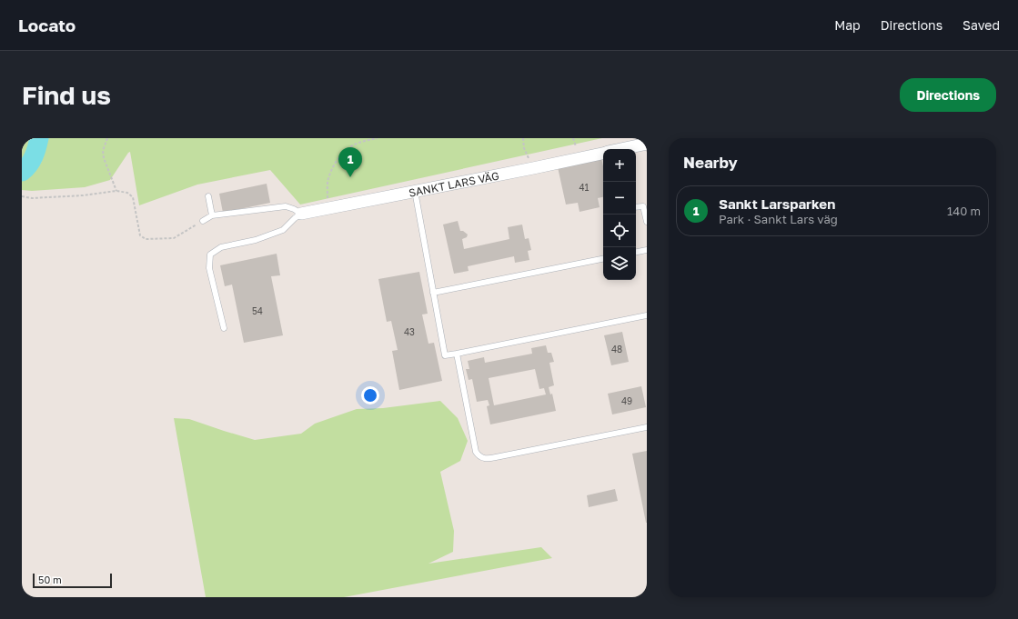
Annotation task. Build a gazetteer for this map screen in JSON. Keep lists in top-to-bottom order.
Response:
{
  "streets": {
    "street": ["SANKT LARS VÄG"]
  },
  "house_numbers": [
    "41",
    "54",
    "43",
    "48",
    "49"
  ],
  "scale_bar": "50 m",
  "page": {
    "header": "Locato",
    "nav": ["Map", "Directions", "Saved"],
    "buttons": "Directions",
    "title": "Find us",
    "heading": "Nearby",
    "pins": "1",
    "map_buttons": ["+", "−"],
    "list": [
      {
        "mark": "1",
        "name": "Sankt Larsparken",
        "note": "Park · Sankt Lars väg",
        "value": "140 m"
      }
    ],
    "scale": "50 m"
  }
}
